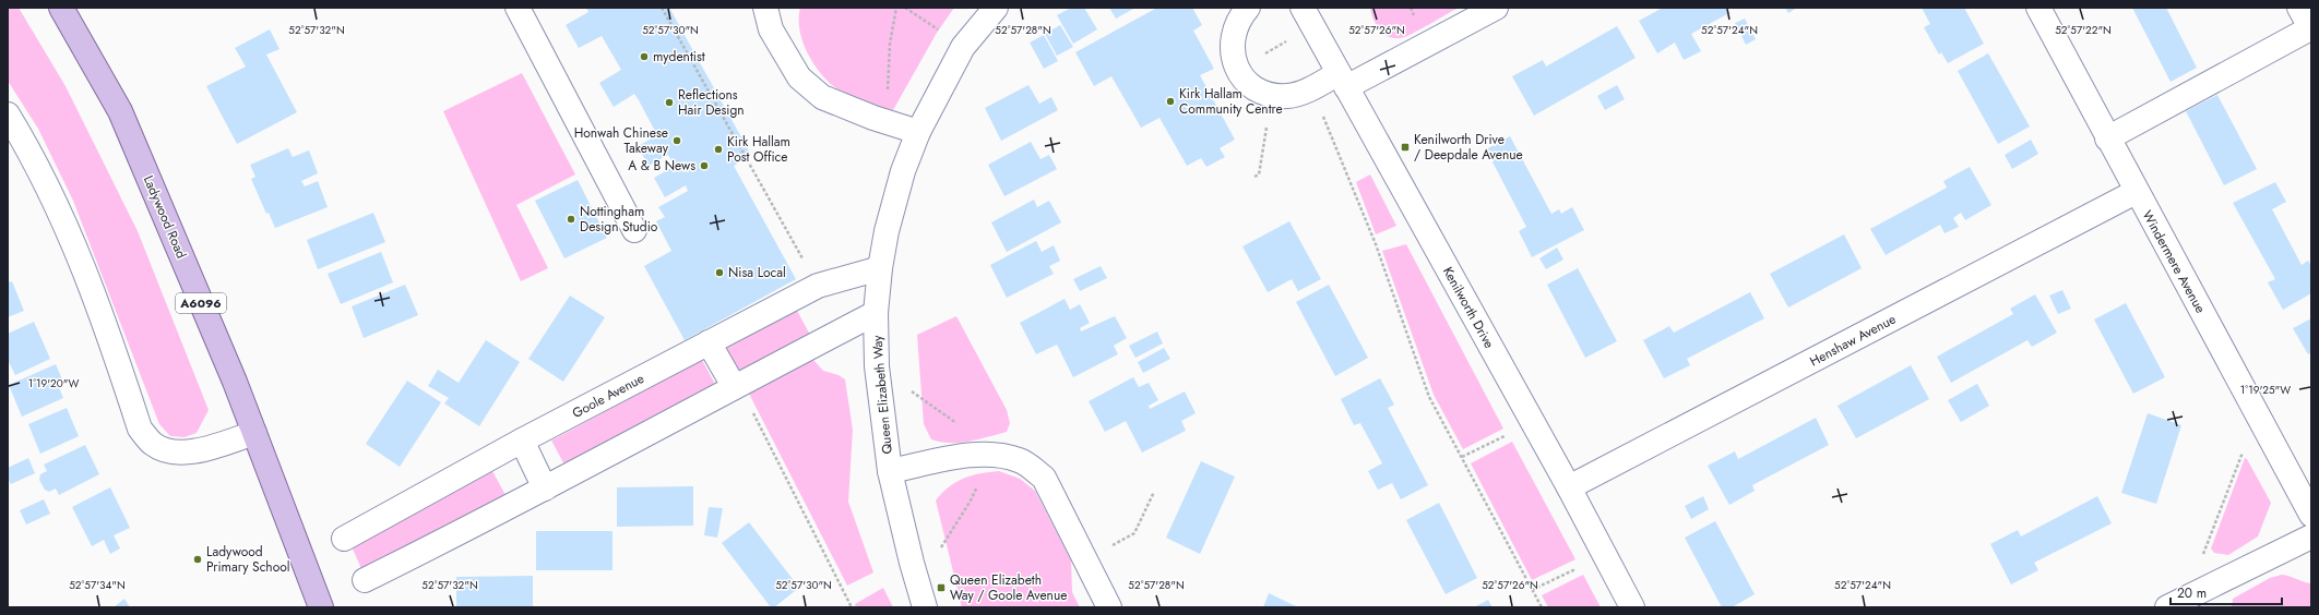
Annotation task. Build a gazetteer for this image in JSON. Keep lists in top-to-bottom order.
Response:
{
  "streets": {
    "main road": ["Ladywood Road", "A6096"],
    "street": [
      "Windermere Avenue",
      "Kenilworth Drive",
      "Henshaw Avenue",
      "Queen Elizabeth Way",
      "Goole Avenue"
    ]
  },
  "crossings": [
    ["Windermere Avenue", "Henshaw Avenue"],
    ["Kenilworth Drive", "Henshaw Avenue"],
    ["Queen Elizabeth Way", "Goole Avenue"]
  ],
  "places": {
    "other": [
      "mydentist",
      "Kirk Hallam Community Centre",
      "Reflections Hair Design",
      "Honwah Chinese Takeway",
      "Kirk Hallam Post Office",
      "A & B News",
      "Nottingham Design Studio",
      "Nisa Local",
      "Ladywood Primary School"
    ],
    "transit": ["Kenilworth Drive / Deepdale Avenue", "Queen Elizabeth Way / Goole Avenue"]
  },
  "scale_bar": "20 m",
  "coordinates": [
    "52°57'32\"N",
    "52°57'30\"N",
    "52°57'28\"N",
    "52°57'26\"N",
    "52°57'24\"N",
    "52°57'22\"N",
    "1°19'20\"W",
    "1°19'25\"W",
    "52°57'34\"N"
  ]
}
